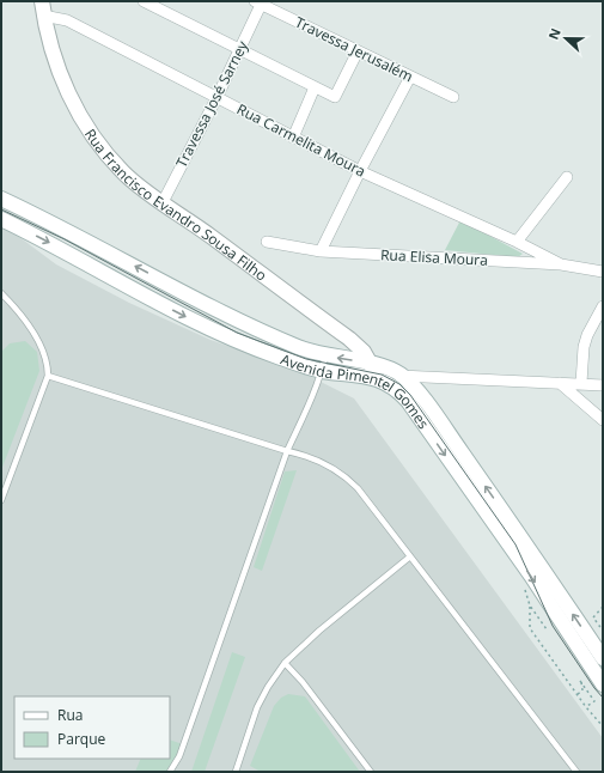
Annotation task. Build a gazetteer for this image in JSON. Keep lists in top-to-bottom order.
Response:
{
  "streets": {
    "main road": ["Rua Francisco Evandro Sousa Filho", "Avenida Pimentel Gomes"],
    "street": [
      "Travessa Jerusalém",
      "Travessa José Sarney",
      "Rua Carmelita Moura",
      "Rua Elisa Moura"
    ]
  },
  "crossings": [
    ["Travessa Jerusalém", "Travessa José Sarney"],
    ["Travessa José Sarney", "Rua Carmelita Moura"],
    ["Travessa José Sarney", "Rua Francisco Evandro Sousa Filho"],
    ["Rua Carmelita Moura", "Rua Francisco Evandro Sousa Filho"],
    ["Rua Carmelita Moura", "Rua Elisa Moura"],
    ["Rua Francisco Evandro Sousa Filho", "Avenida Pimentel Gomes"]
  ],
  "legend": ["Rua", "Parque"],
  "north": "left"
}
